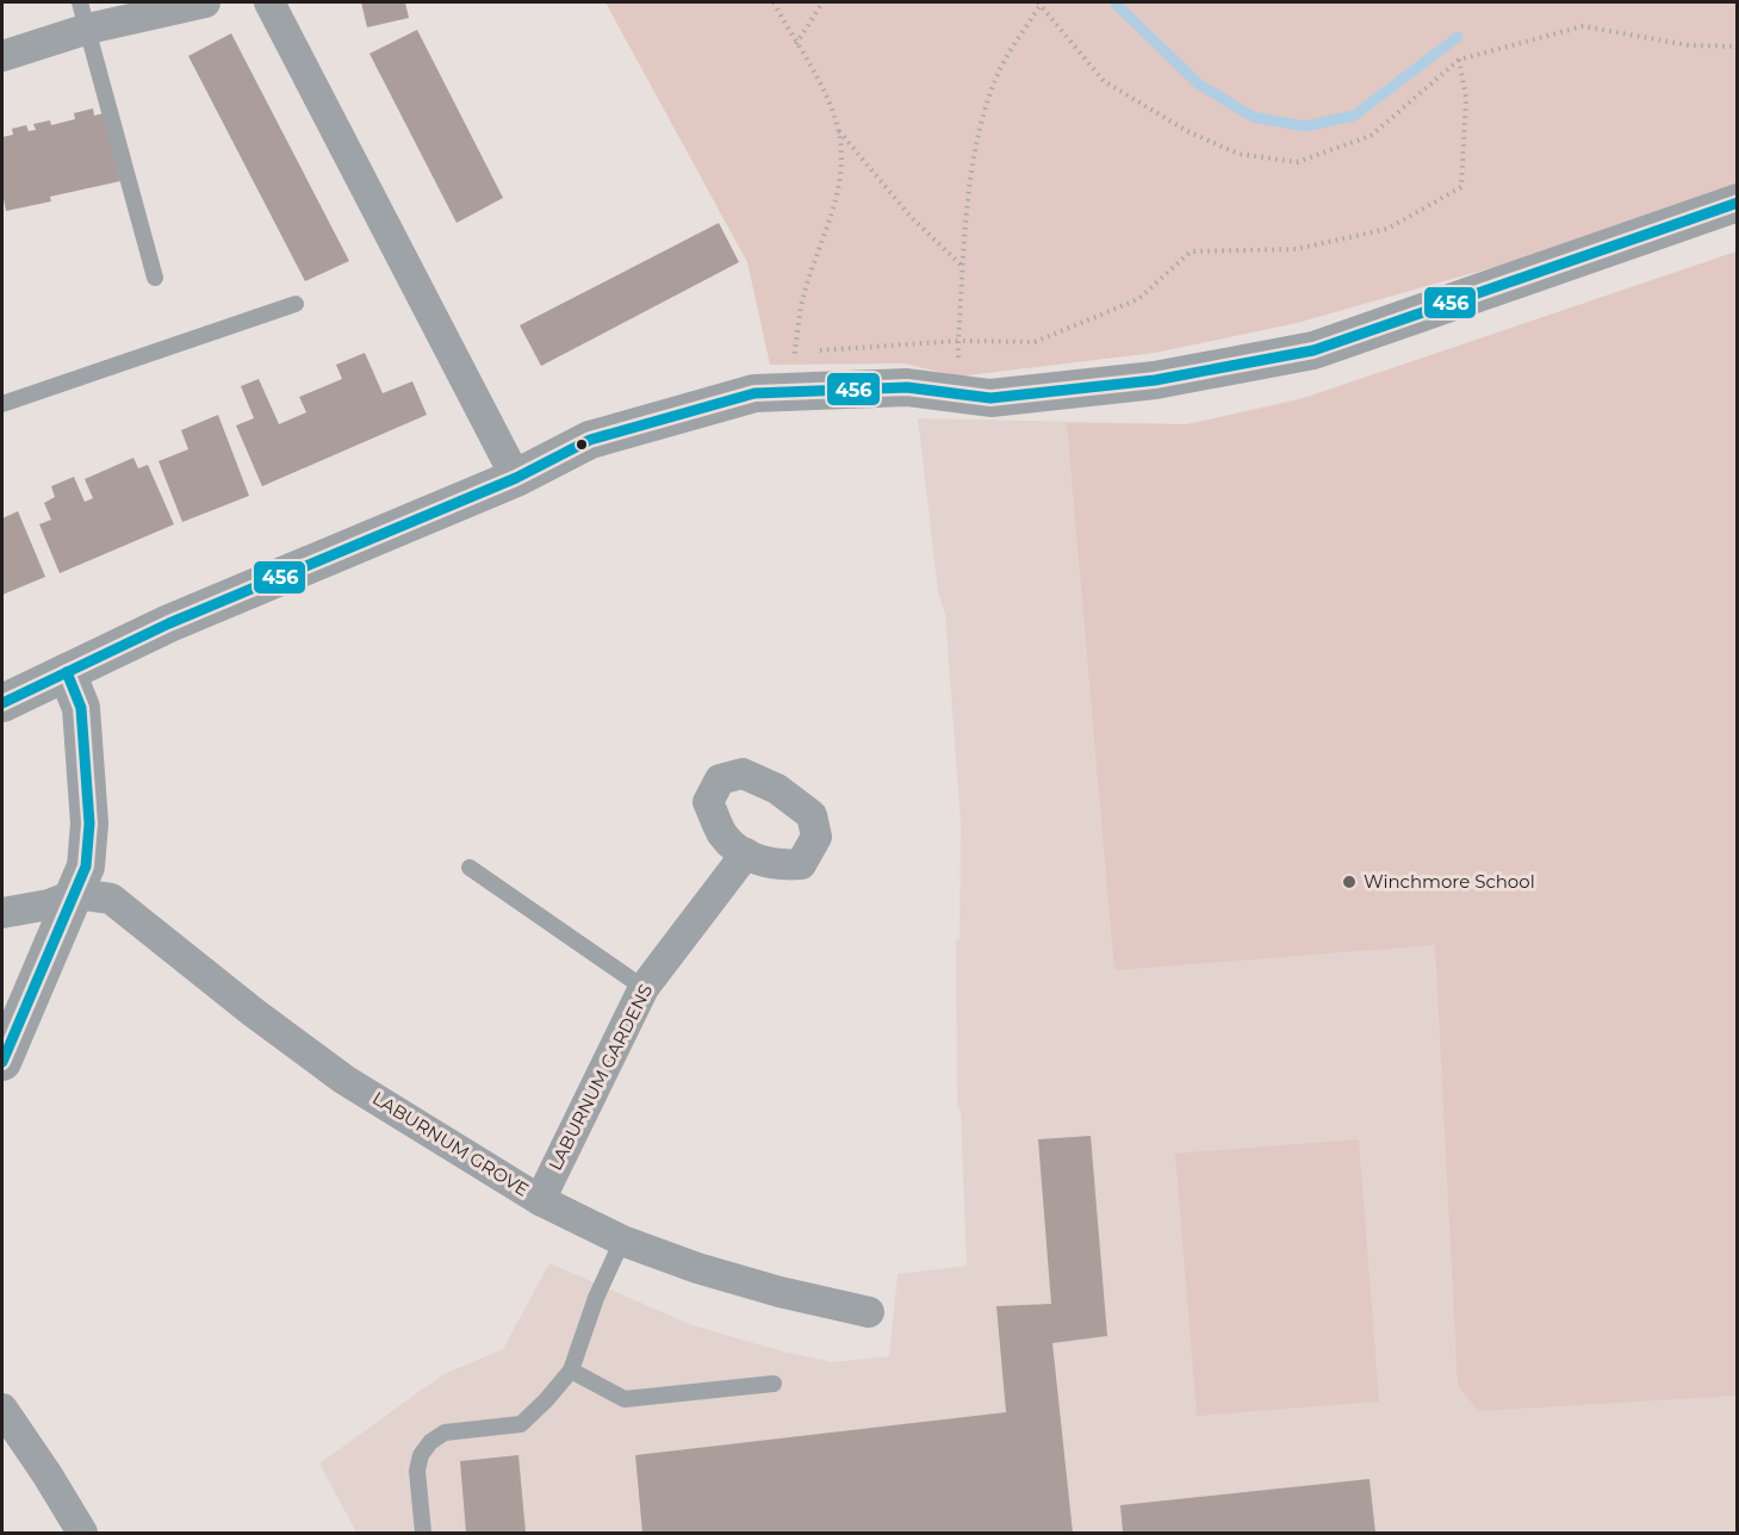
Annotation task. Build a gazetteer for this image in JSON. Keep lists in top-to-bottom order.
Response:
{
  "streets": {
    "street": ["LABURNUM GARDENS", "LABURNUM GROVE"]
  },
  "crossings": [
    ["LABURNUM GARDENS", "LABURNUM GROVE"]
  ],
  "places": ["Winchmore School"],
  "lines": ["transit line 456"]
}
